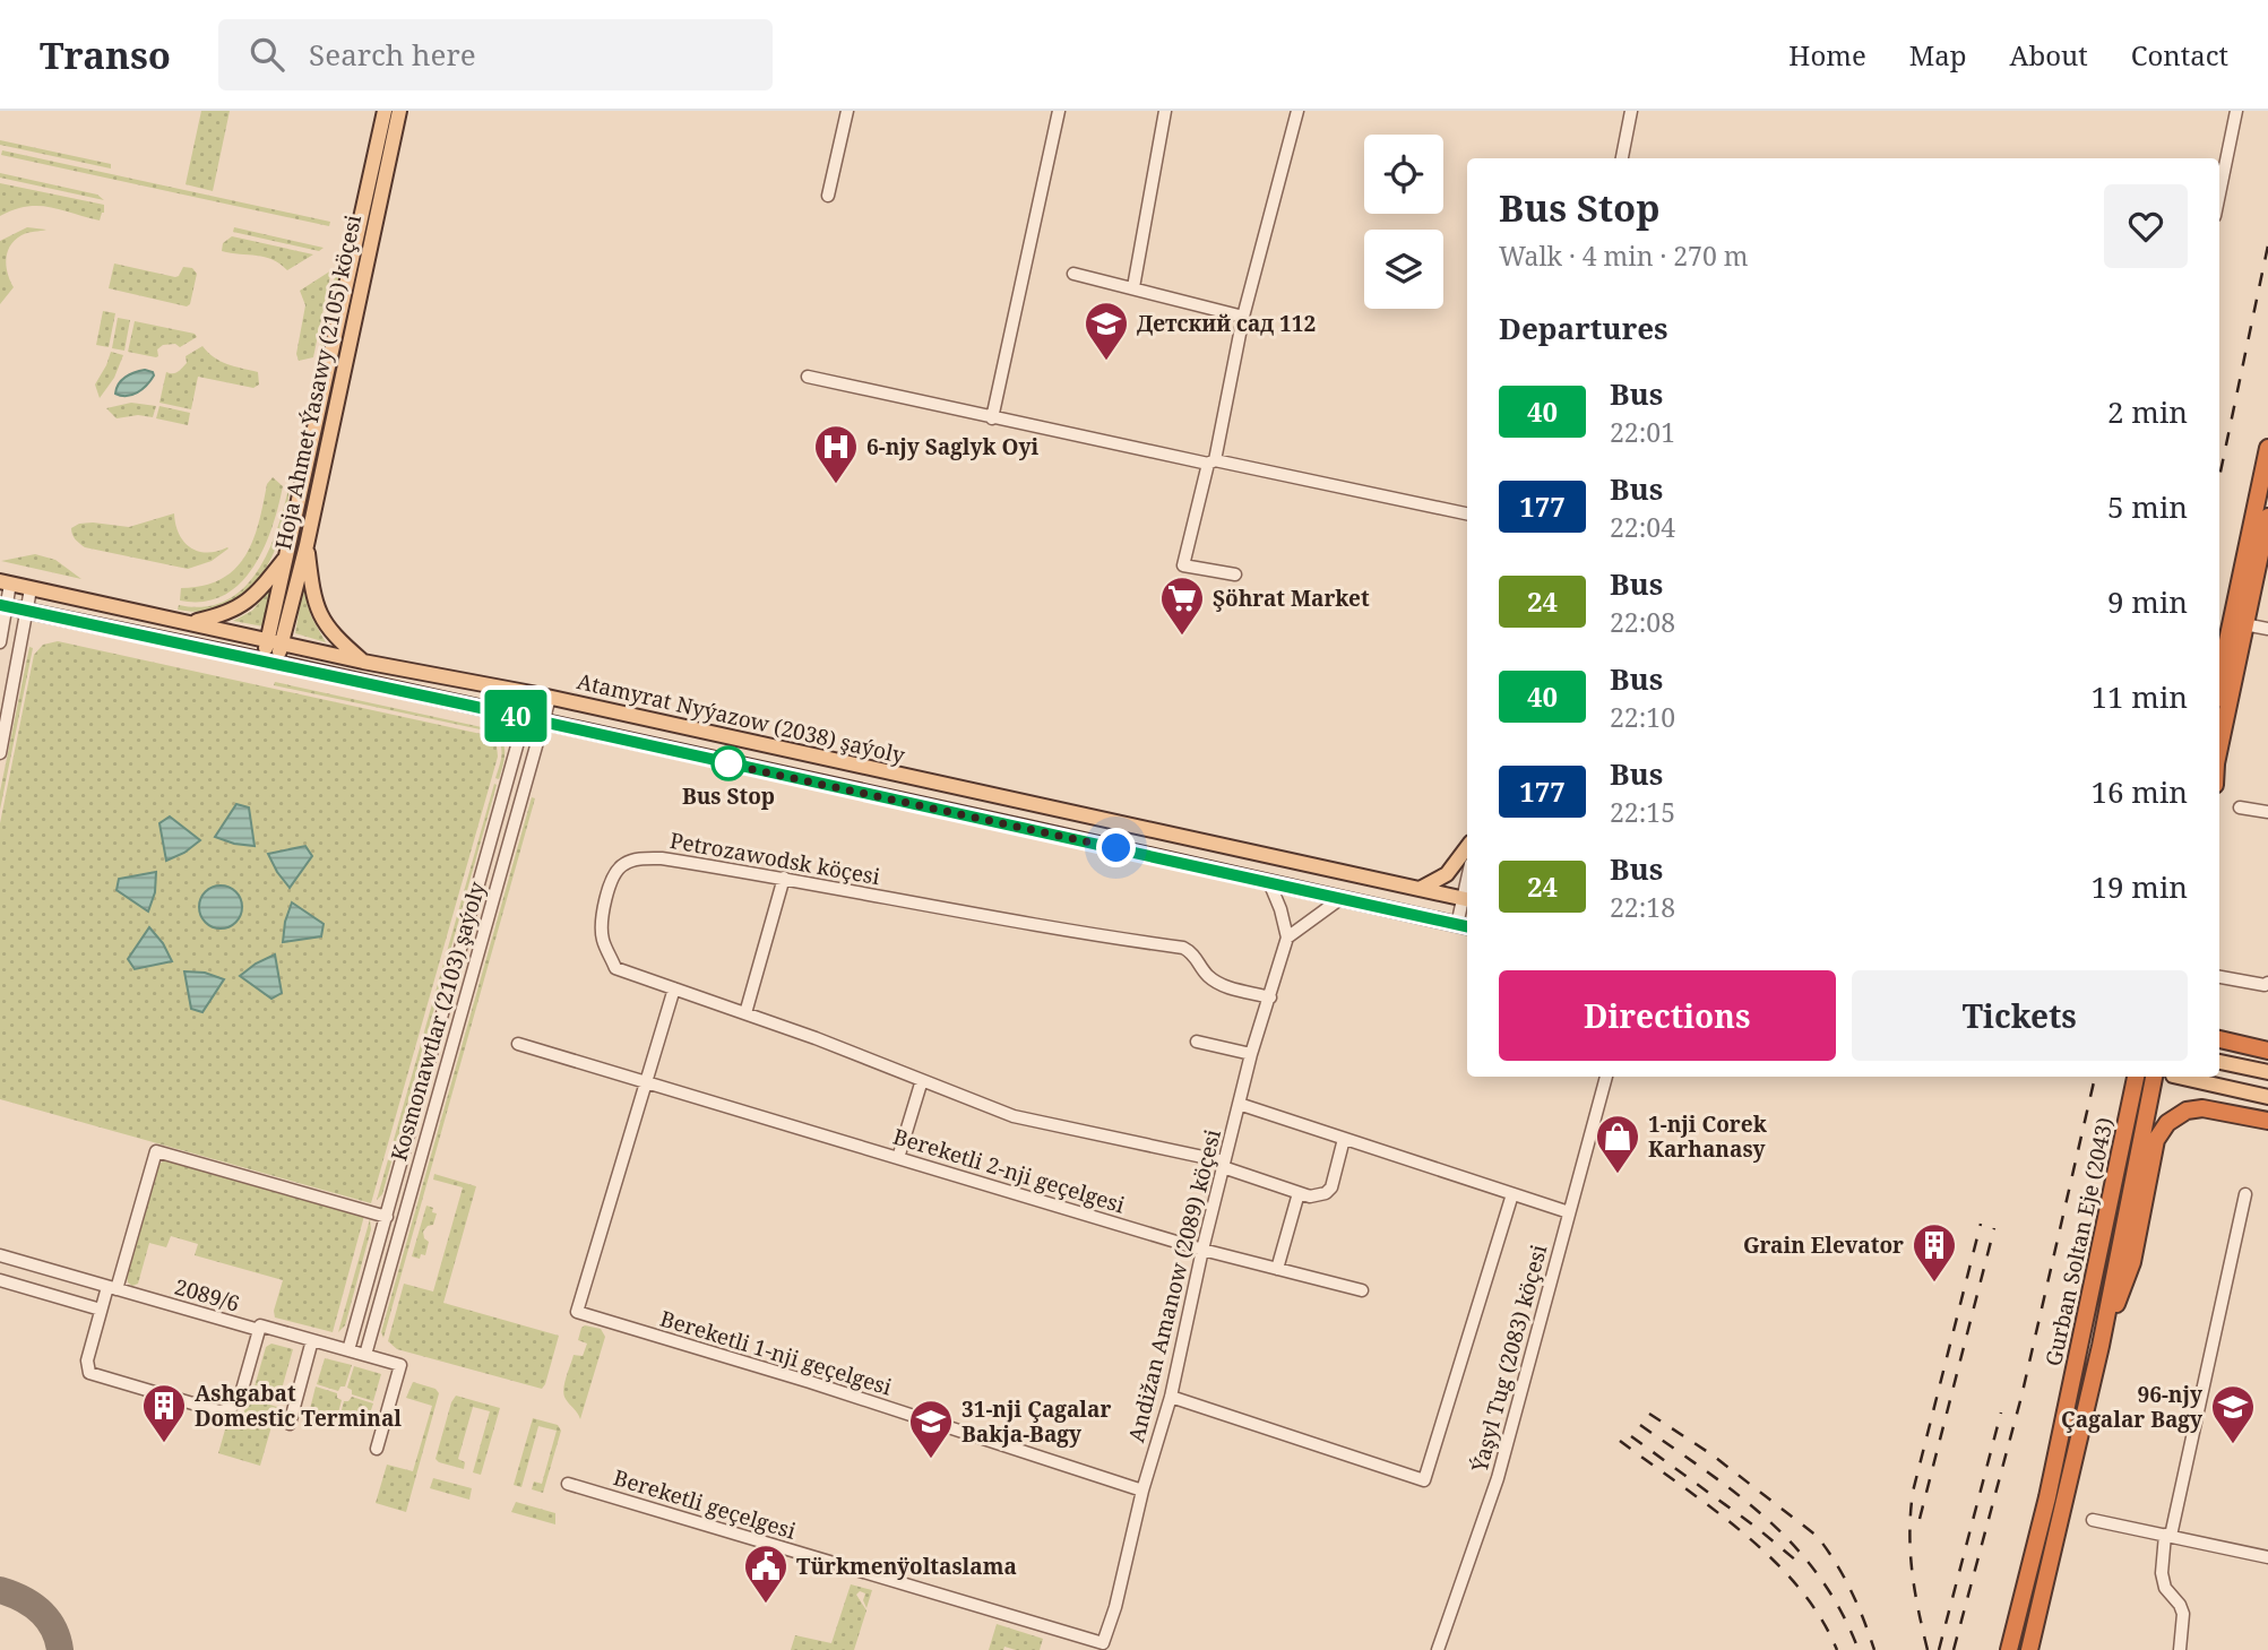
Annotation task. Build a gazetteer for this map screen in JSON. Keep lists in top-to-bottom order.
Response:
{
  "streets": {
    "highway": ["Gurban Soltan Eje (2043)"],
    "main road": ["Hoja Ahmet Ýasawy (2105) köçesi", "Atamyrat Nyýazow (2038) şaýoly"],
    "street": [
      "Petrozawodsk köçesi",
      "Kosmonawtlar (2103) şaýoly",
      "Bereketli 2-nji geçelgesi",
      "Andižan Amanow (2089) köçesi",
      "2089/6",
      "Bereketli 1-nji geçelgesi",
      "Ýaşyl Tug (2083) köçesi",
      "Bereketli geçelgesi"
    ]
  },
  "crossings": [
    ["Hoja Ahmet Ýasawy (2105) köçesi", "Atamyrat Nyýazow (2038) şaýoly"],
    ["Atamyrat Nyýazow (2038) şaýoly", "Kosmonawtlar (2103) şaýoly"],
    ["Petrozawodsk köçesi", "Andižan Amanow (2089) köçesi"],
    ["Kosmonawtlar (2103) şaýoly", "2089/6"],
    ["Bereketli 2-nji geçelgesi", "Andižan Amanow (2089) köçesi"],
    ["Bereketli 2-nji geçelgesi", "Bereketli 1-nji geçelgesi"],
    ["Andižan Amanow (2089) köçesi", "Bereketli 1-nji geçelgesi"],
    ["Andižan Amanow (2089) köçesi", "Bereketli geçelgesi"]
  ],
  "places": {
    "school or university": ["Детский сад 112", "96-njy Çagalar Bagy", "31-nji Çagalar Bakja-Bagy"],
    "hospital": ["6-njy Saglyk Oyi"],
    "supermarket": ["Şöhrat Market"],
    "other": ["Bus Stop"],
    "shop": ["1-nji Corek Karhanasy"],
    "building": ["Grain Elevator", "Ashgabat Domestic Terminal"],
    "public building": ["Türkmenÿoltaslama"]
  },
  "lines": ["bus line 40"],
  "page": {
    "header": "Transo",
    "search": "Search here",
    "nav": [
      "Home",
      "Map",
      "About",
      "Contact"
    ],
    "on_map": "40",
    "heading": [
      ["Bus Stop", "Walk · 4 min · 270 m"],
      "Departures"
    ],
    "list": [
      {
        "mark": "40",
        "name": "Bus",
        "note": "22:01",
        "value": "2 min"
      },
      {
        "mark": "177",
        "name": "Bus",
        "note": "22:04",
        "value": "5 min"
      },
      {
        "mark": "24",
        "name": "Bus",
        "note": "22:08",
        "value": "9 min"
      },
      {
        "mark": "40",
        "name": "Bus",
        "note": "22:10",
        "value": "11 min"
      },
      {
        "mark": "177",
        "name": "Bus",
        "note": "22:15",
        "value": "16 min"
      },
      {
        "mark": "24",
        "name": "Bus",
        "note": "22:18",
        "value": "19 min"
      }
    ],
    "buttons": ["Directions", "Tickets"]
  }
}
